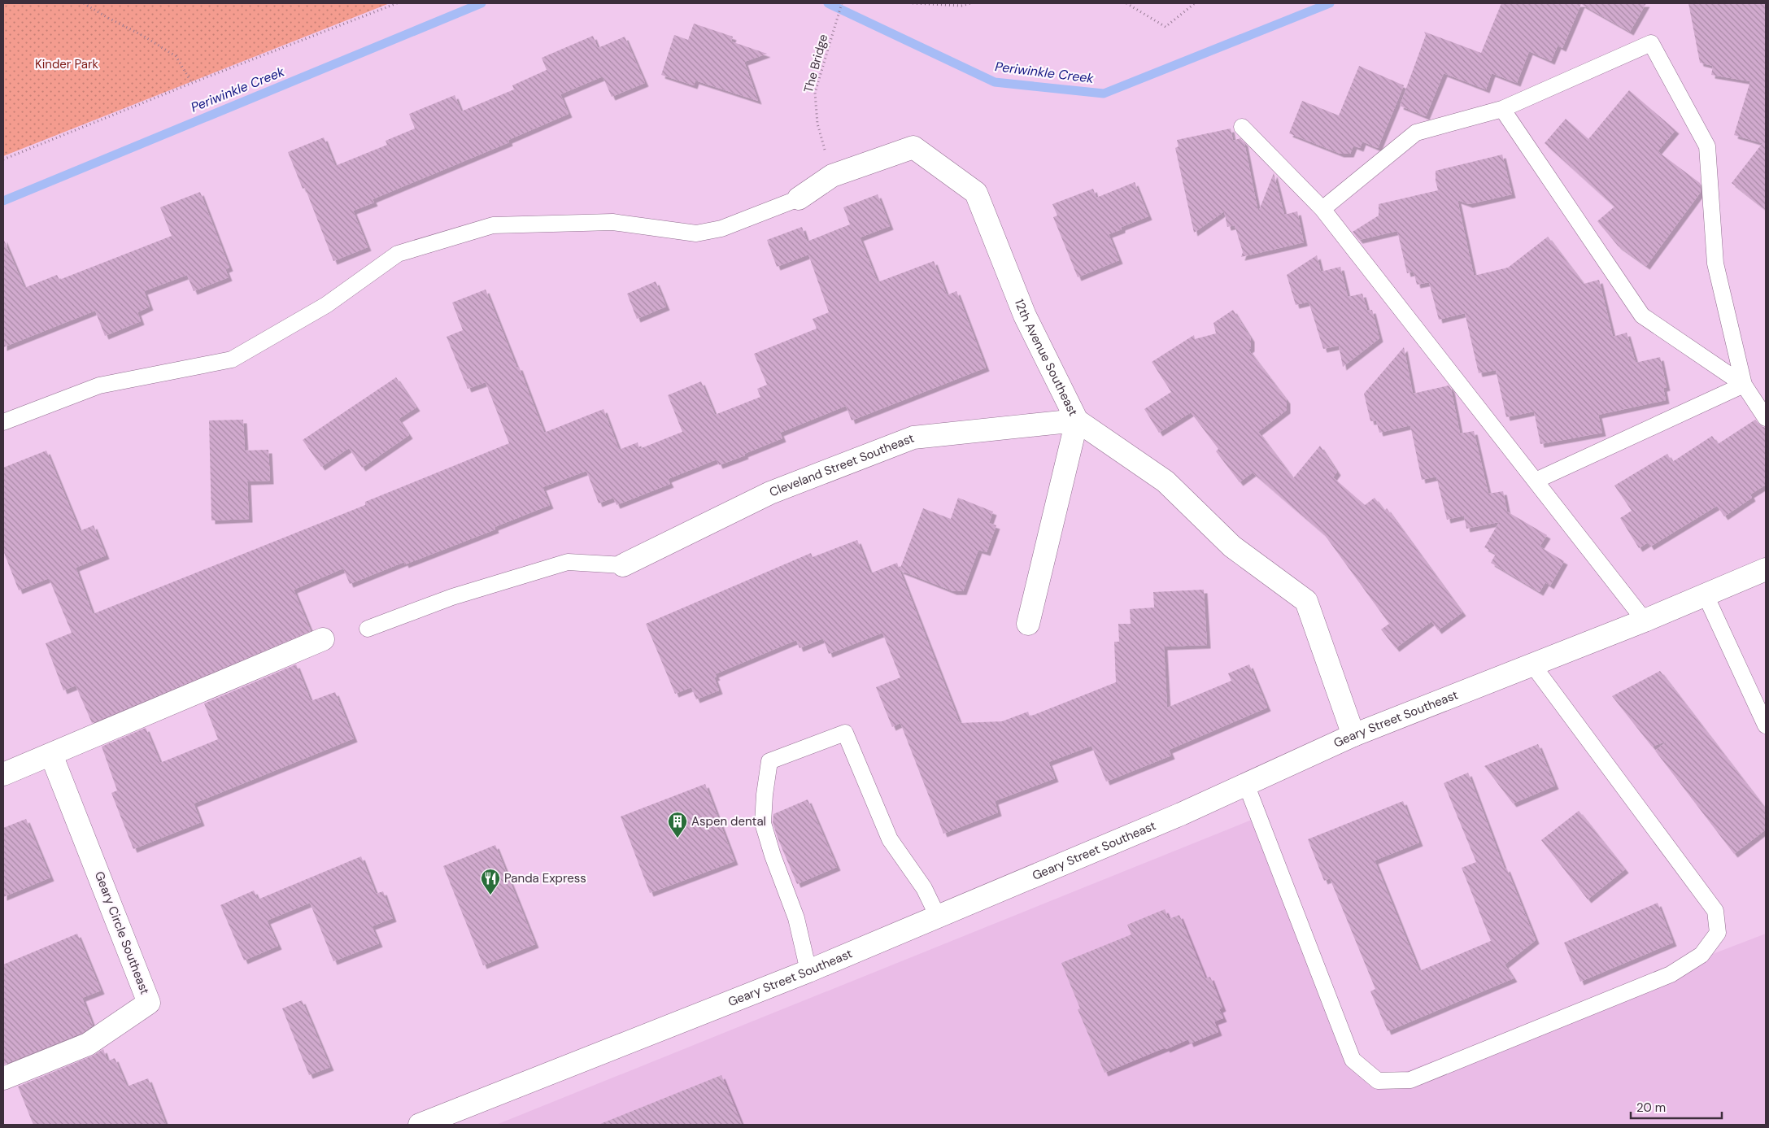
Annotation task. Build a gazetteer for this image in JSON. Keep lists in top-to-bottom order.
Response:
{
  "streets": {
    "street": [
      "12th Avenue Southeast",
      "Cleveland Street Southeast",
      "Geary Street Southeast",
      "Geary Circle Southeast"
    ],
    "path": ["The Bridge"]
  },
  "crossings": [
    ["The Bridge", "12th Avenue Southeast"],
    ["12th Avenue Southeast", "Cleveland Street Southeast"],
    ["12th Avenue Southeast", "Geary Street Southeast"]
  ],
  "water": ["Periwinkle Creek"],
  "parks": ["Kinder Park"],
  "places": {
    "building": ["Aspen dental"],
    "restaurant": ["Panda Express"]
  },
  "scale_bar": "20 m"
}
